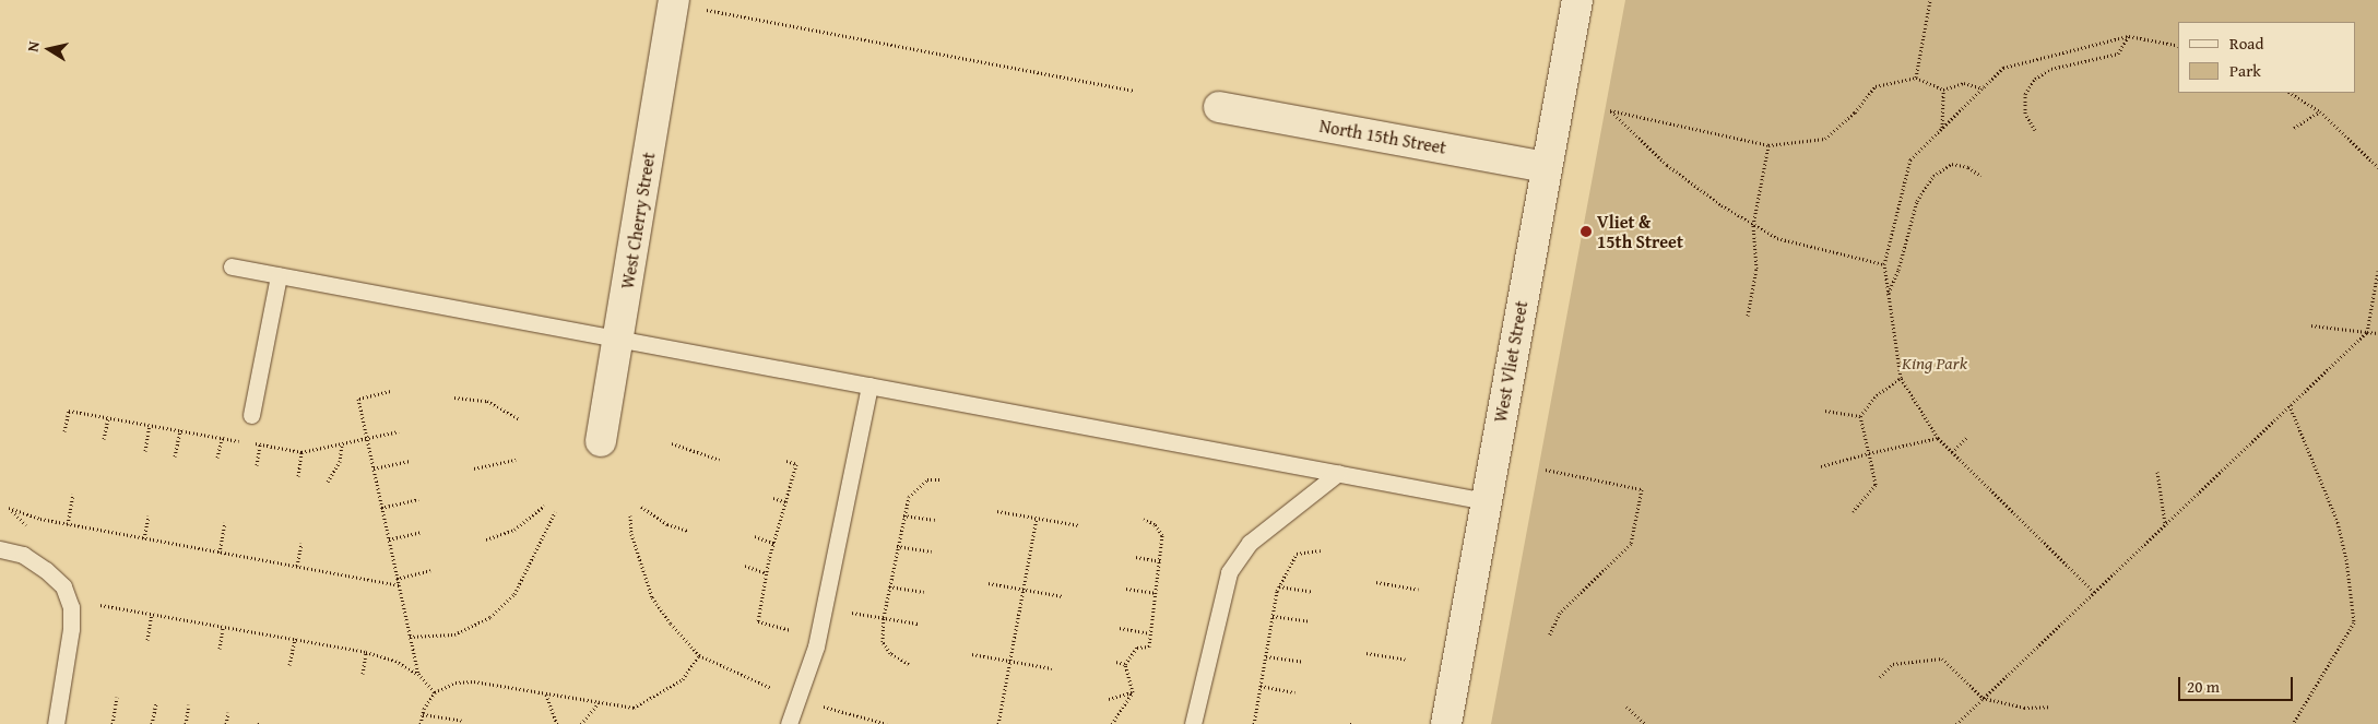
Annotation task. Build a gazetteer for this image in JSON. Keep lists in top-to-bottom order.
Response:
{
  "streets": {
    "street": ["North 15th Street", "West Cherry Street", "West Vliet Street"]
  },
  "crossings": [
    ["North 15th Street", "West Vliet Street"]
  ],
  "parks": ["King Park"],
  "places": ["Vliet & 15th Street"],
  "legend": ["Road", "Park"],
  "scale_bar": "20 m",
  "north": "left"
}
